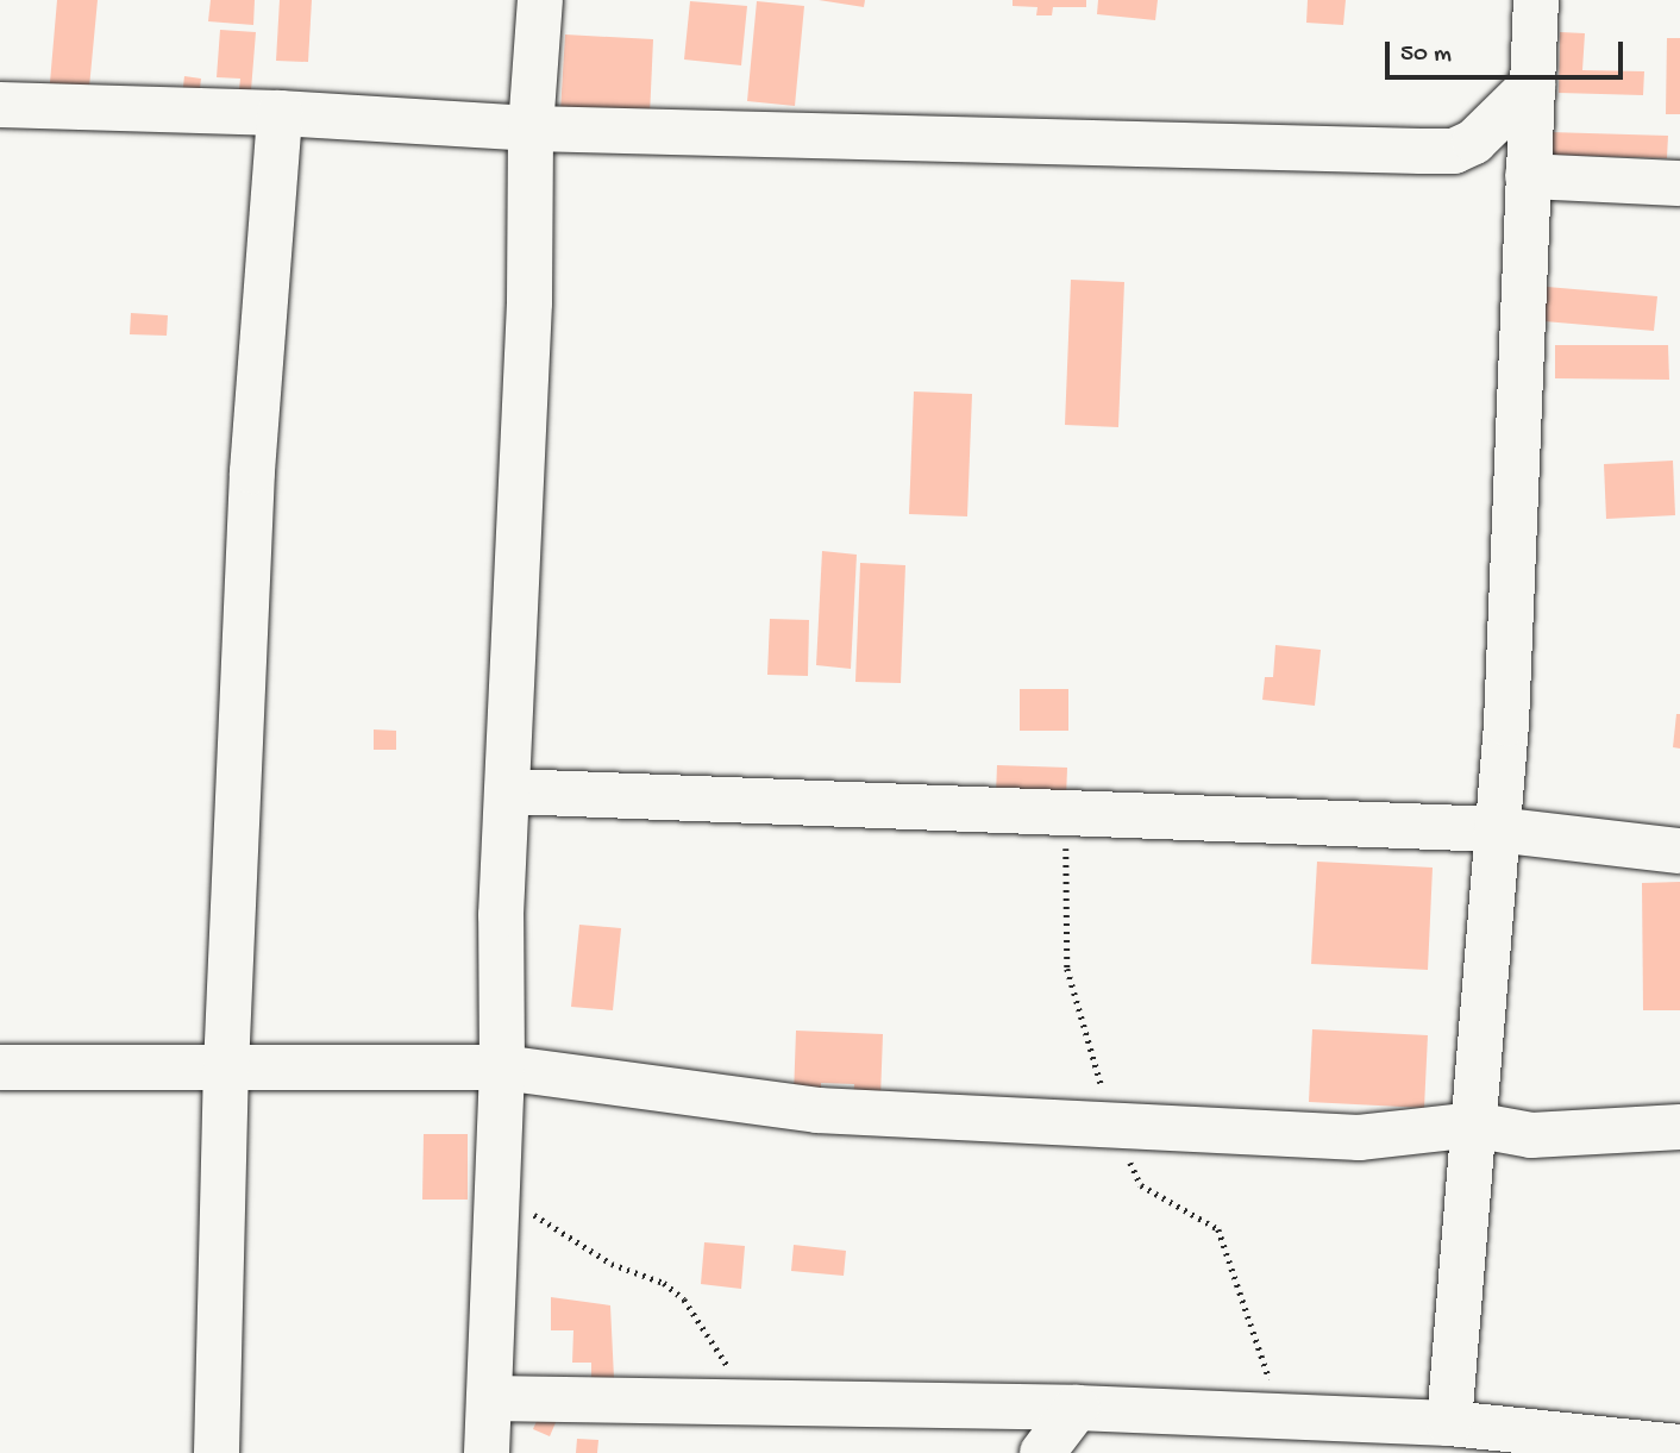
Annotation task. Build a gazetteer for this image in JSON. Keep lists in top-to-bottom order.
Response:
{
  "scale_bar": "50 m"
}
